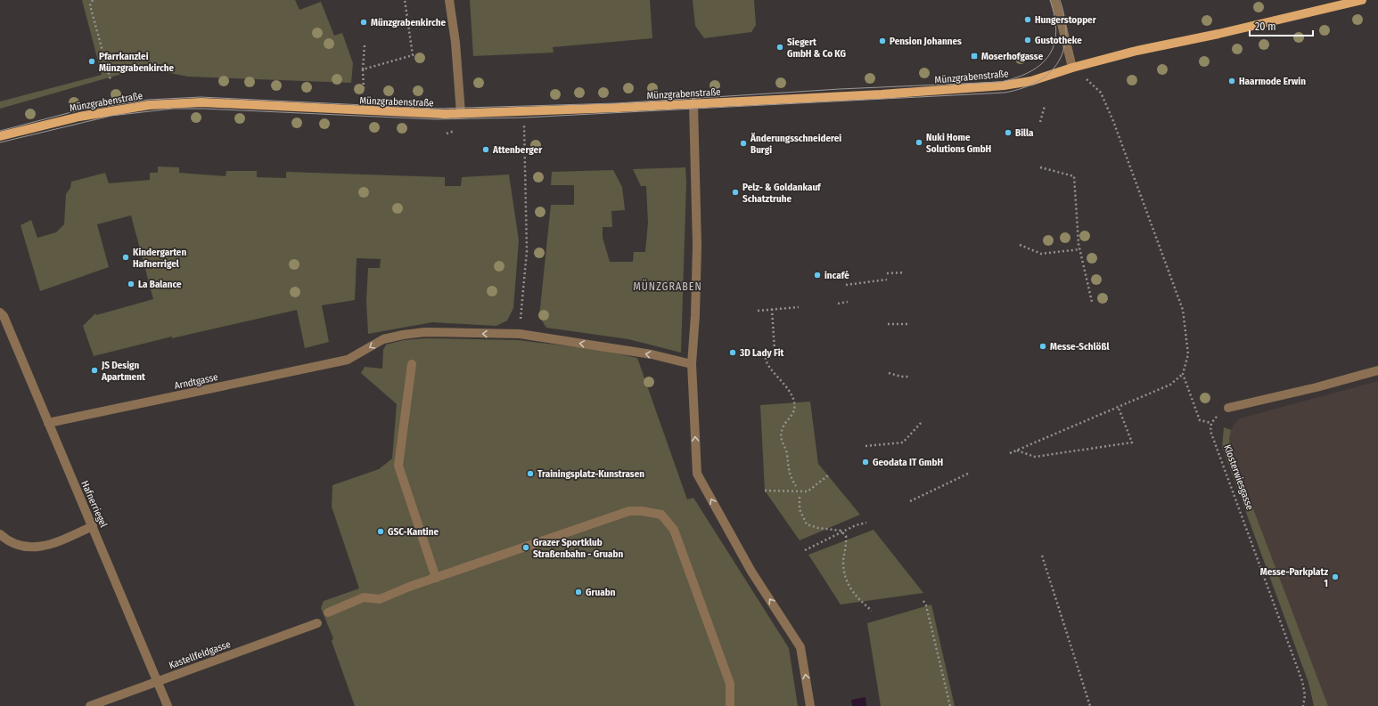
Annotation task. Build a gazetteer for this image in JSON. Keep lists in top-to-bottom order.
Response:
{
  "streets": {
    "main road": ["Münzgrabenstraße"],
    "street": ["Arndtgasse", "Hafnerriegel", "Kastellfeldgasse"],
    "path": ["Klosterwiesgasse"]
  },
  "crossings": [
    ["Arndtgasse", "Hafnerriegel"],
    ["Hafnerriegel", "Kastellfeldgasse"]
  ],
  "one_way": ["Arndtgasse"],
  "districts": ["MÜNZGRABEN"],
  "places": {
    "other": [
      "Hungerstopper",
      "Münzgrabenkirche",
      "Gustotheke",
      "Pension Johannes",
      "Siegert GmbH & Co KG",
      "Pfarrkanzlei Münzgrabenkirche",
      "Haarmode Erwin",
      "Billa",
      "Nuki Home Solutions GmbH",
      "Änderungsschneiderei Burgi",
      "Attenberger",
      "Pelz- & Goldankauf Schatztruhe",
      "Kindergarten Hafnerrigel",
      "incafé",
      "La Balance",
      "Messe-Schlößl",
      "3D Lady Fit",
      "JS Design Apartment",
      "Geodata IT GmbH",
      "Trainingsplatz-Kunstrasen",
      "GSC-Kantine",
      "Grazer Sportklub Straßenbahn - Gruabn",
      "Messe-Parkplatz 1",
      "Gruabn"
    ],
    "transit": ["Moserhofgasse"]
  },
  "scale_bar": "20 m"
}
